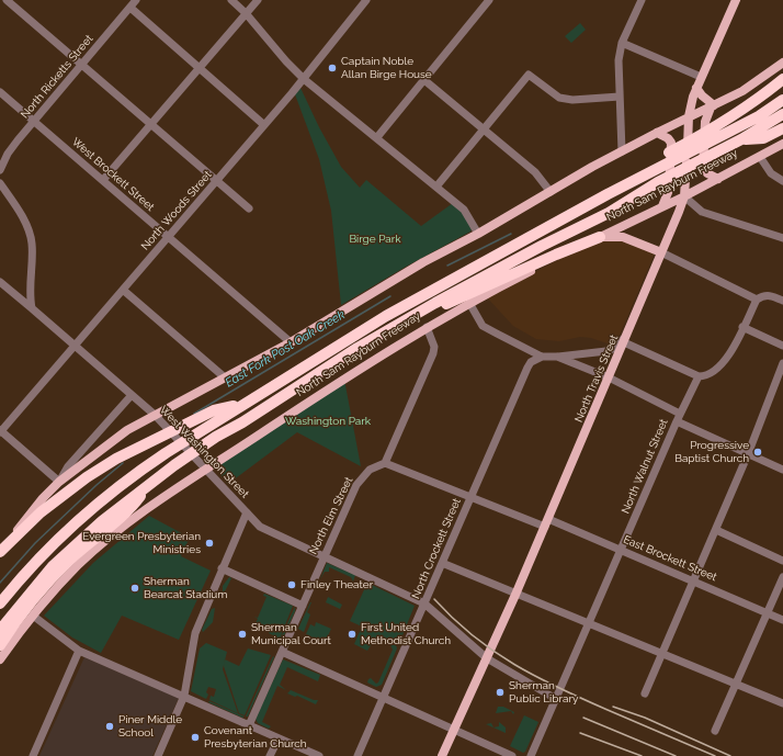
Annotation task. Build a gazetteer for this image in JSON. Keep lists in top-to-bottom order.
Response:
{
  "streets": {
    "highway": ["North Sam Rayburn Freeway"],
    "main road": ["North Travis Street"],
    "street": [
      "North Ricketts Street",
      "West Brockett Street",
      "North Woods Street",
      "West Washington Street",
      "North Walnut Street",
      "North Elm Street",
      "North Crockett Street",
      "East Brockett Street"
    ]
  },
  "crossings": [
    ["North Ricketts Street", "West Brockett Street"],
    ["West Brockett Street", "North Woods Street"],
    ["North Sam Rayburn Freeway", "North Travis Street"],
    ["North Sam Rayburn Freeway", "West Washington Street"],
    ["North Woods Street", "West Washington Street"],
    ["North Travis Street", "West Washington Street"],
    ["North Travis Street", "East Brockett Street"],
    ["West Washington Street", "North Walnut Street"],
    ["West Washington Street", "North Elm Street"],
    ["West Washington Street", "North Crockett Street"],
    ["North Walnut Street", "East Brockett Street"]
  ],
  "water": ["East Fork Post Oak Creek"],
  "parks": ["Birge Park", "Washington Park"],
  "places": [
    "Captain Noble Allan Birge House",
    "Progressive Baptist Church",
    "Evergreen Presbyterian Ministries",
    "Finley Theater",
    "Sherman Bearcat Stadium",
    "Sherman Municipal Court",
    "First United Methodist Church",
    "Sherman Public Library",
    "Piner Middle School",
    "Covenant Presbyterian Church"
  ]
}
